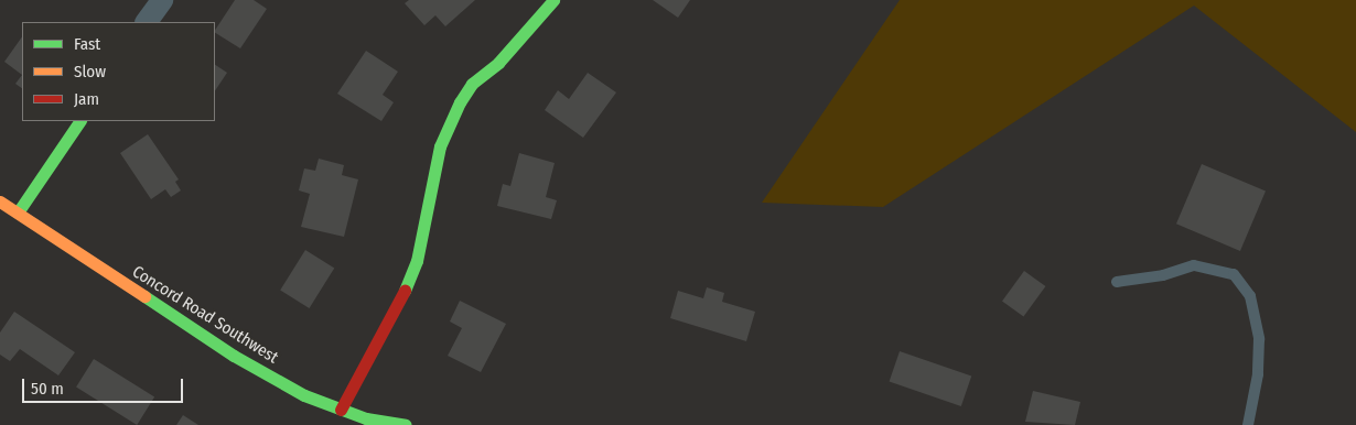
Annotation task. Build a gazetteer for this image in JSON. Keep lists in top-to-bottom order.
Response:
{
  "streets": {
    "street": ["Concord Road Southwest"]
  },
  "legend": ["Fast", "Slow", "Jam"],
  "scale_bar": "50 m"
}
